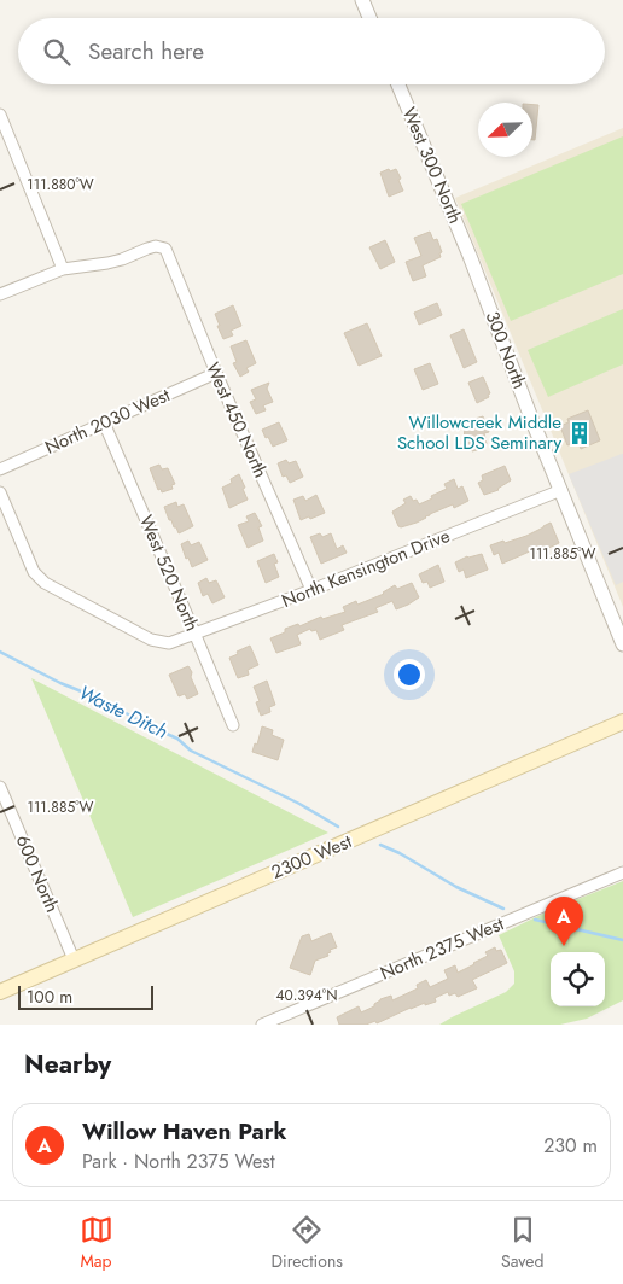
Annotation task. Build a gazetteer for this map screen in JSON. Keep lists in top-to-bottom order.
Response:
{
  "streets": {
    "main road": ["2300 West"],
    "street": [
      "West 300 North",
      "300 North",
      "West 450 North",
      "North 2030 West",
      "North Kensington Drive",
      "West 520 North",
      "600 North",
      "North 2375 West"
    ]
  },
  "crossings": [
    ["West 300 North", "300 North"],
    ["300 North", "North Kensington Drive"],
    ["West 450 North", "North 2030 West"],
    ["West 450 North", "North Kensington Drive"],
    ["North 2030 West", "West 520 North"],
    ["North Kensington Drive", "West 520 North"],
    ["2300 West", "600 North"]
  ],
  "water": ["Waste Ditch"],
  "places": {
    "building": ["Willowcreek Middle School LDS Seminary"]
  },
  "scale_bar": "100 m",
  "north": "bottom left",
  "page": {
    "search": "Search here",
    "pins": "A",
    "scale": "100 m",
    "heading": "Nearby",
    "list": [
      {
        "mark": "A",
        "name": "Willow Haven Park",
        "note": "Park · North 2375 West",
        "value": "230 m"
      }
    ],
    "nav": ["Map", "Directions", "Saved"]
  },
  "coordinates": ["111.880°W", "111.885°W", "40.394°N"]
}
